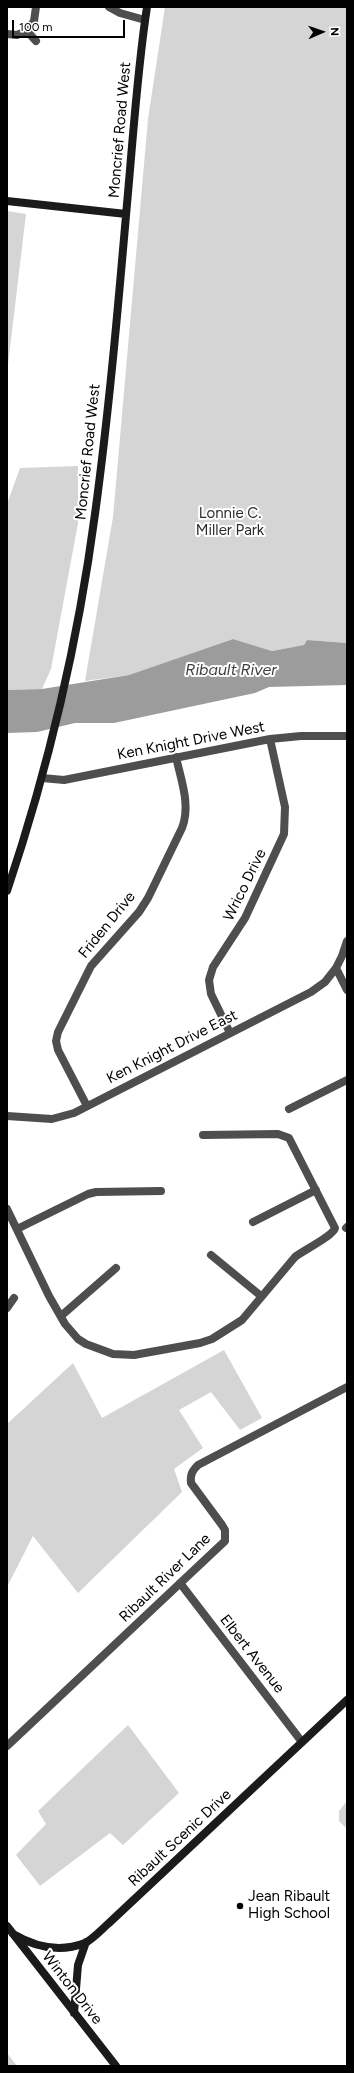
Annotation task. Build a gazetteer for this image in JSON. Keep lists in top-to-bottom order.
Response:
{
  "streets": {
    "main road": ["Moncrief Road West", "Ribault Scenic Drive", "Winton Drive"],
    "street": [
      "Ken Knight Drive West",
      "Wrico Drive",
      "Friden Drive",
      "Ken Knight Drive East",
      "Ribault River Lane",
      "Elbert Avenue"
    ]
  },
  "crossings": [
    ["Moncrief Road West", "Ken Knight Drive West"],
    ["Ken Knight Drive West", "Wrico Drive"],
    ["Ken Knight Drive West", "Friden Drive"],
    ["Wrico Drive", "Ken Knight Drive East"],
    ["Friden Drive", "Ken Knight Drive East"],
    ["Ribault River Lane", "Elbert Avenue"],
    ["Elbert Avenue", "Ribault Scenic Drive"],
    ["Ribault Scenic Drive", "Winton Drive"]
  ],
  "water": ["Ribault River"],
  "parks": ["Lonnie C. Miller Park"],
  "places": ["Jean Ribault High School"],
  "scale_bar": "100 m",
  "north": "right"
}
